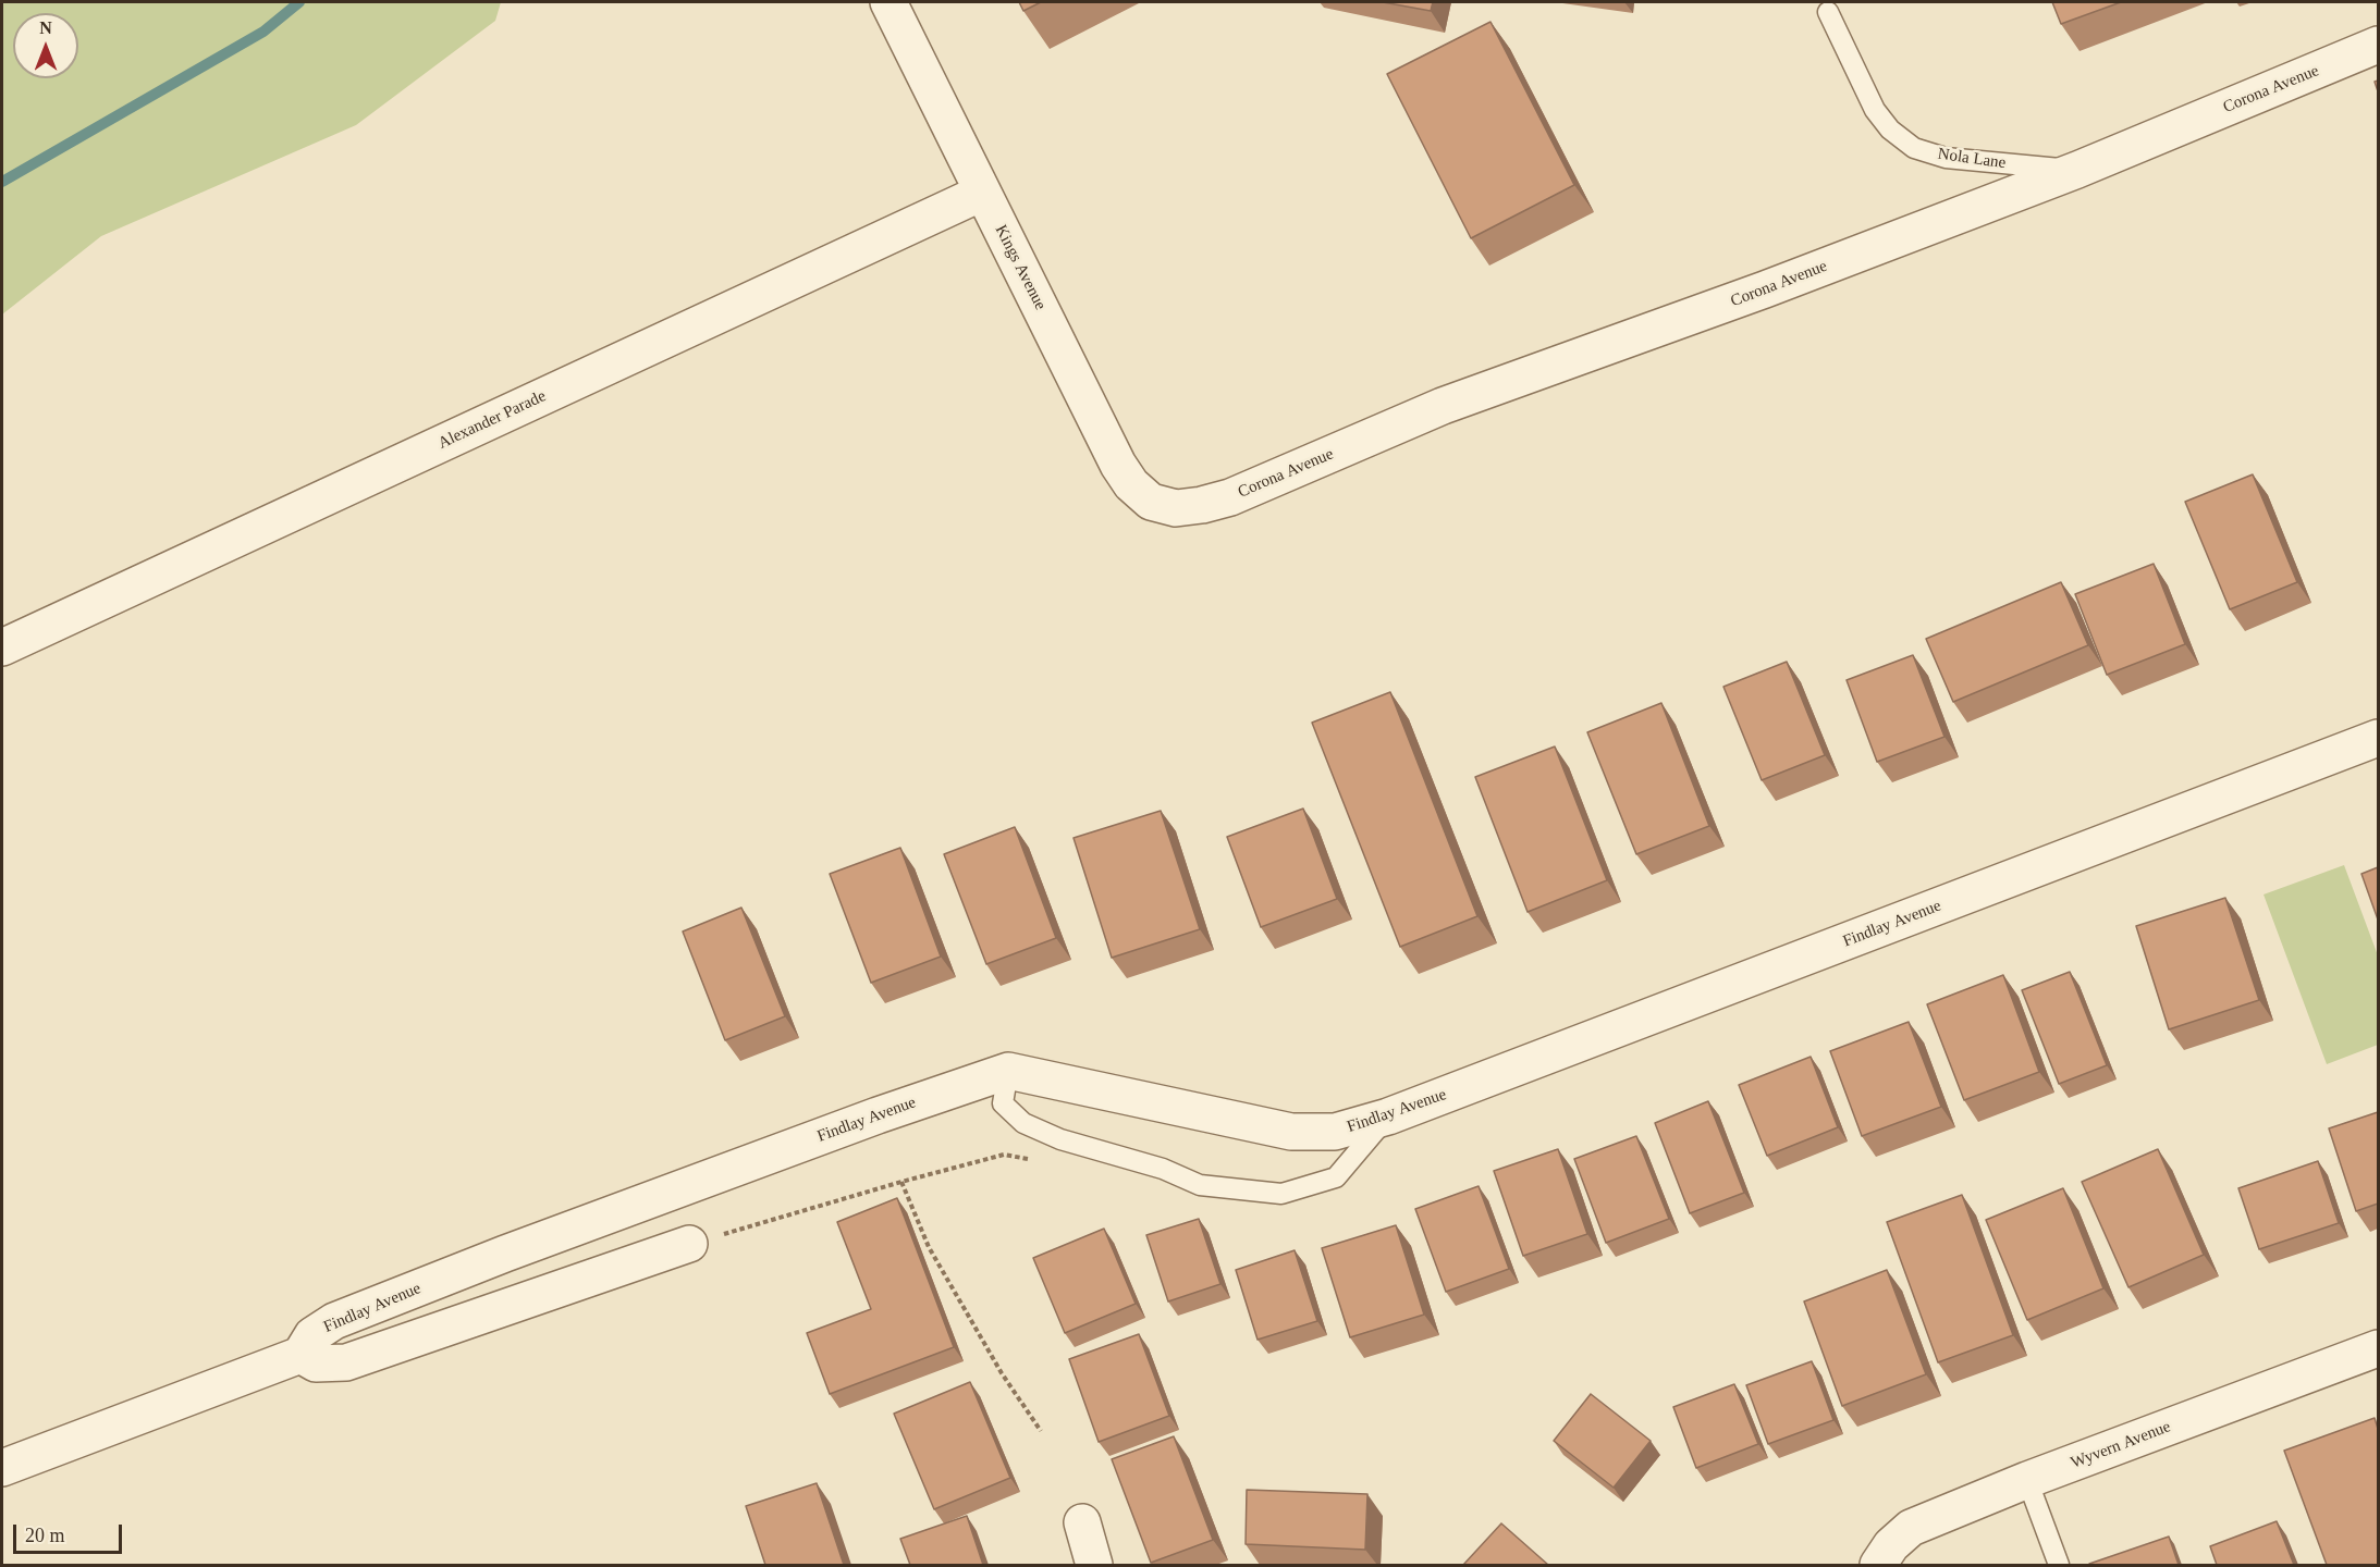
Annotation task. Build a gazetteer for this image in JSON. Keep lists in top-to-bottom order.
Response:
{
  "streets": {
    "street": [
      "Corona Avenue",
      "Kings Avenue",
      "Alexander Parade",
      "Findlay Avenue",
      "Wyvern Avenue"
    ],
    "lane": ["Nola Lane"]
  },
  "crossings": [
    ["Corona Avenue", "Nola Lane"],
    ["Corona Avenue", "Kings Avenue"],
    ["Kings Avenue", "Alexander Parade"]
  ],
  "scale_bar": "20 m",
  "north": "top"
}
